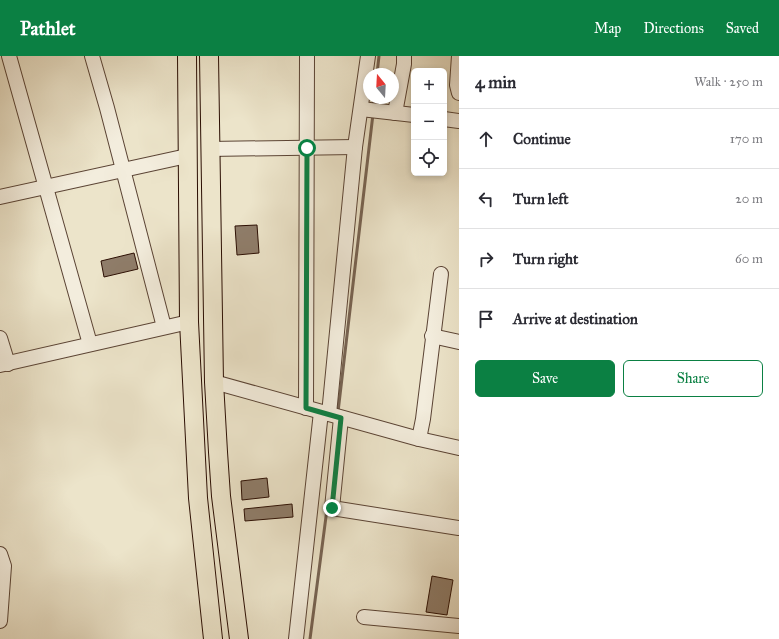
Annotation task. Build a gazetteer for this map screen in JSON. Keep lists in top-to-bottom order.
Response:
{
  "north": "top",
  "page": {
    "header": "Pathlet",
    "nav": ["Map", "Directions", "Saved"],
    "heading": ["4 min", "Walk · 250 m"],
    "map_buttons": ["+", "−"],
    "list": [
      ["Continue", "170 m"],
      ["Turn left", "20 m"],
      ["Turn right", "60 m"],
      "Arrive at destination"
    ],
    "buttons": ["Save", "Share"]
  }
}
